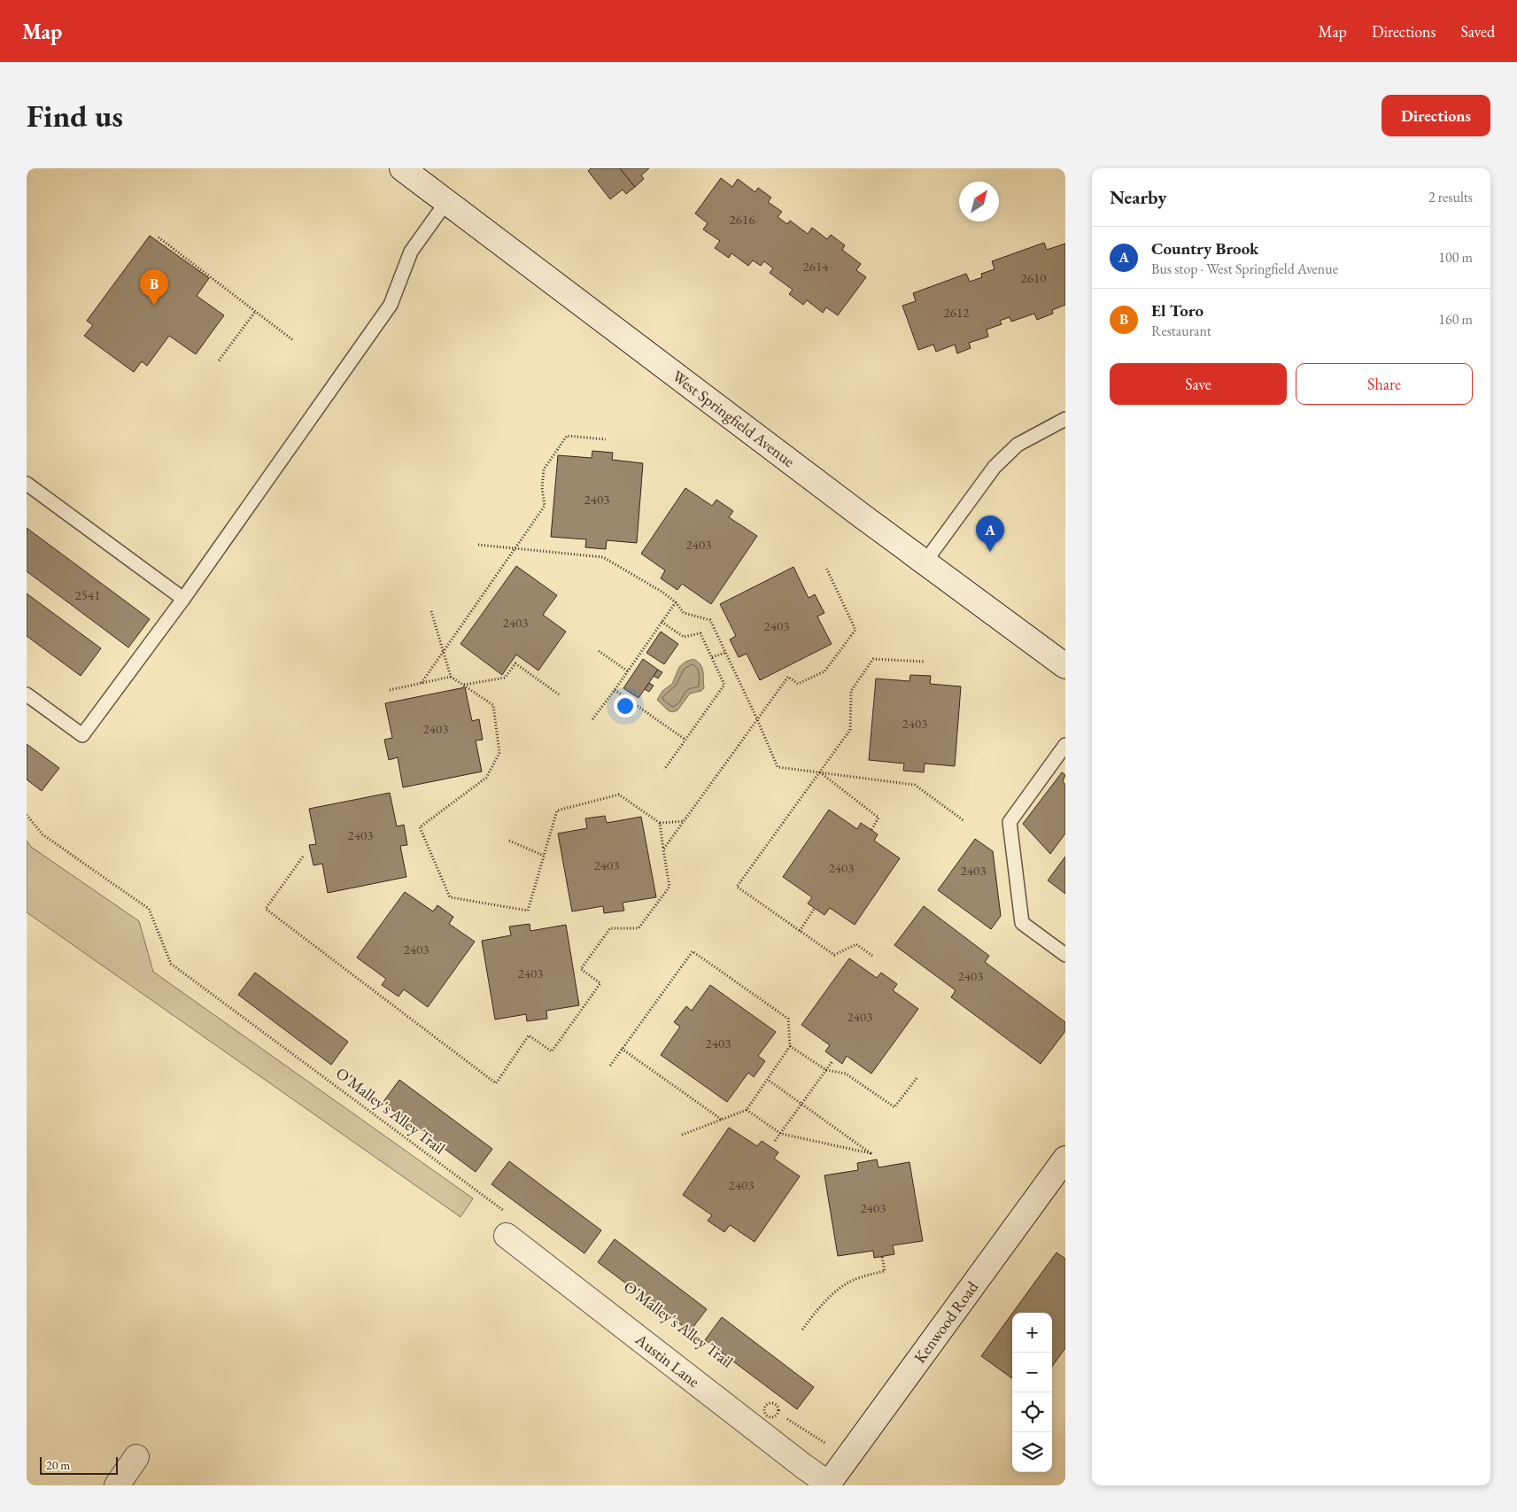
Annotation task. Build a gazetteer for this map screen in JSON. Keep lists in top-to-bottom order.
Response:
{
  "streets": {
    "street": ["West Springfield Avenue", "Kenwood Road", "Austin Lane"],
    "path": ["O'Malley's Alley Trail"]
  },
  "crossings": [
    ["Kenwood Road", "Austin Lane"]
  ],
  "house_numbers": [
    "2616",
    "2614",
    "2610",
    "2612",
    "2403",
    "2403",
    "2541",
    "2403",
    "2403",
    "2403",
    "2403",
    "2403",
    "2403",
    "2403",
    "2403",
    "2403",
    "2403",
    "2403",
    "2403",
    "2403",
    "2403",
    "2403"
  ],
  "scale_bar": "20 m",
  "north": "top right",
  "page": {
    "header": "Map",
    "nav": ["Map", "Directions", "Saved"],
    "buttons": [
      "Directions",
      ["Save", "Share"]
    ],
    "title": "Find us",
    "heading": ["Nearby", "2 results"],
    "list": [
      {
        "mark": "A",
        "name": "Country Brook",
        "note": "Bus stop · West Springfield Avenue",
        "value": "100 m"
      },
      {
        "mark": "B",
        "name": "El Toro",
        "note": "Restaurant",
        "value": "160 m"
      }
    ],
    "pins": ["B", "A"],
    "map_buttons": ["+", "−"],
    "scale": "20 m"
  }
}
